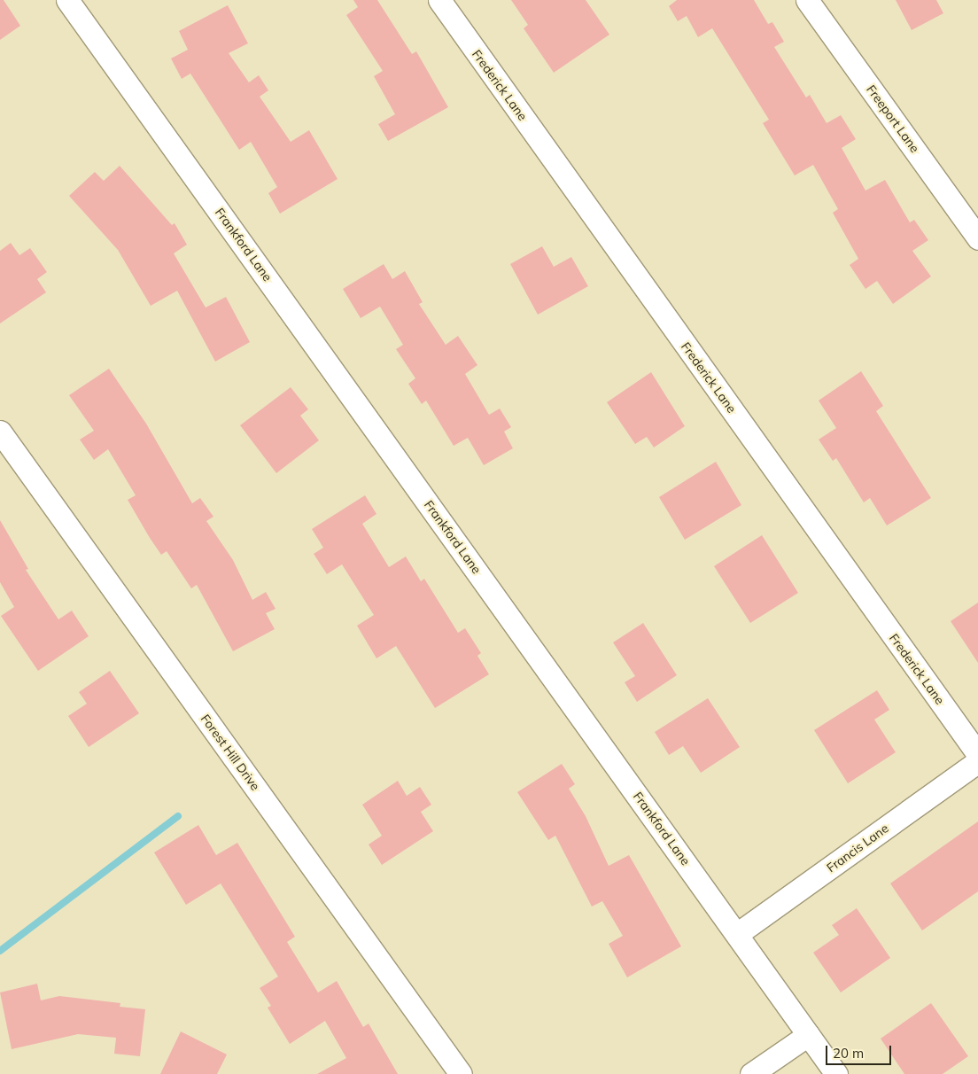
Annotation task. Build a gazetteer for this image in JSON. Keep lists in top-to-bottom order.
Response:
{
  "streets": {
    "street": [
      "Frederick Lane",
      "Freeport Lane",
      "Frankford Lane",
      "Forest Hill Drive",
      "Francis Lane"
    ]
  },
  "crossings": [
    ["Frankford Lane", "Francis Lane"]
  ],
  "scale_bar": "20 m"
}
